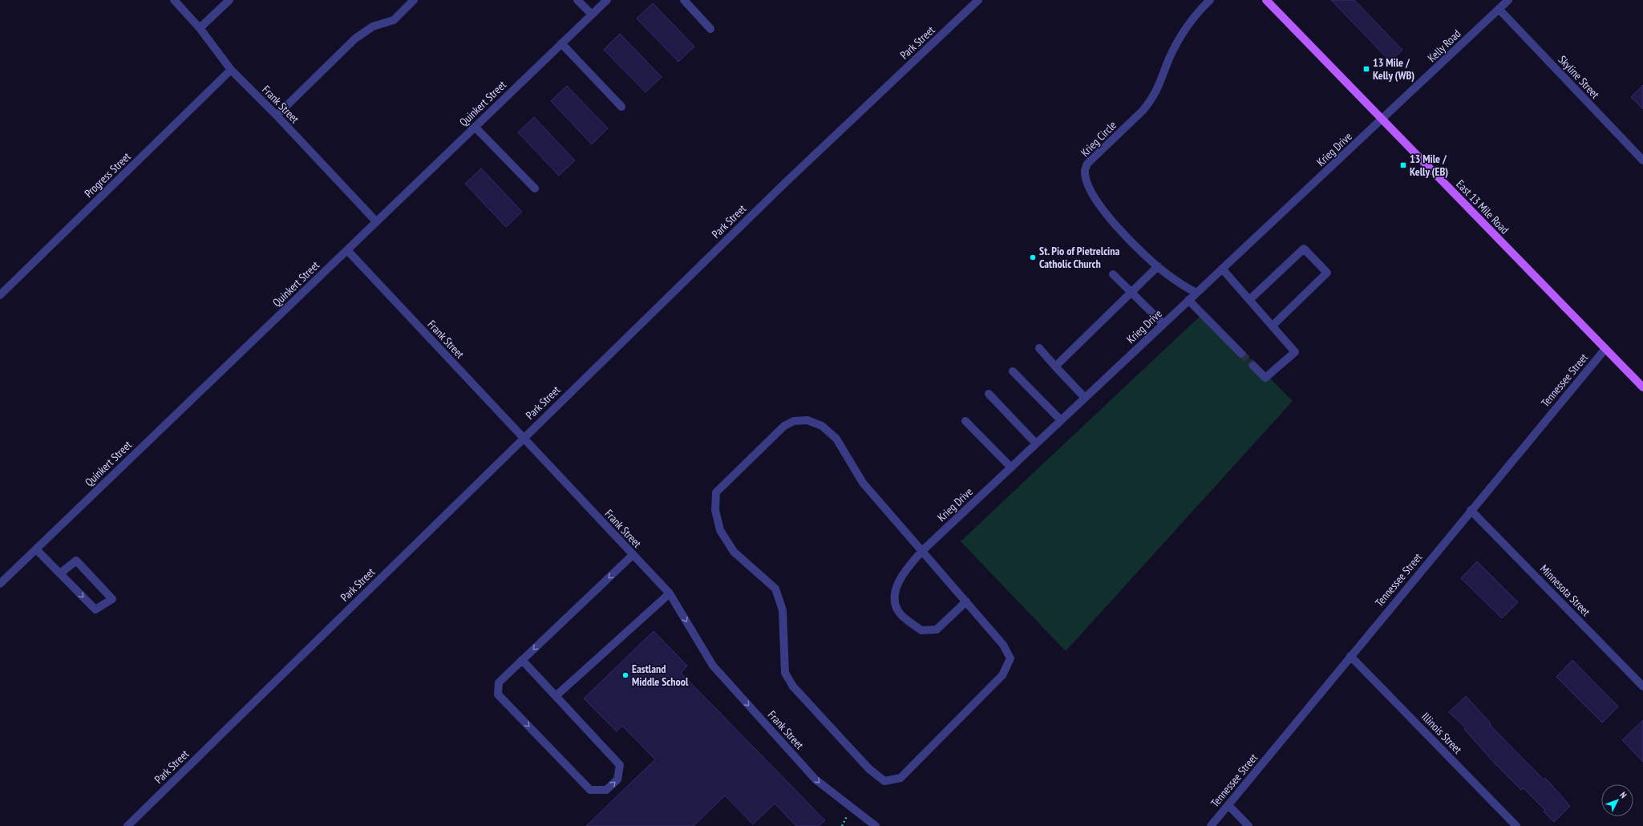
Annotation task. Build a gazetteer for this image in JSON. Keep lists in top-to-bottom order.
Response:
{
  "streets": {
    "main road": ["East 13 Mile Road"],
    "street": [
      "Park Street",
      "Kelly Road",
      "Skyline Street",
      "Quinkert Street",
      "Frank Street",
      "Krieg Circle",
      "Krieg Drive",
      "Progress Street",
      "Tennessee Street",
      "Minnesota Street",
      "Illinois Street"
    ]
  },
  "crossings": [
    ["Park Street", "Frank Street"],
    ["Kelly Road", "Skyline Street"],
    ["Kelly Road", "Krieg Drive"],
    ["Kelly Road", "East 13 Mile Road"],
    ["Quinkert Street", "Frank Street"],
    ["Frank Street", "Progress Street"],
    ["Krieg Circle", "Krieg Drive"],
    ["Krieg Drive", "East 13 Mile Road"],
    ["East 13 Mile Road", "Tennessee Street"],
    ["Tennessee Street", "Minnesota Street"],
    ["Tennessee Street", "Illinois Street"]
  ],
  "places": {
    "transit": ["13 Mile / Kelly (WB)", "13 Mile / Kelly (EB)"],
    "other": ["St. Pio of Pietrelcina Catholic Church", "Eastland Middle School"]
  },
  "north": "top right"
}
